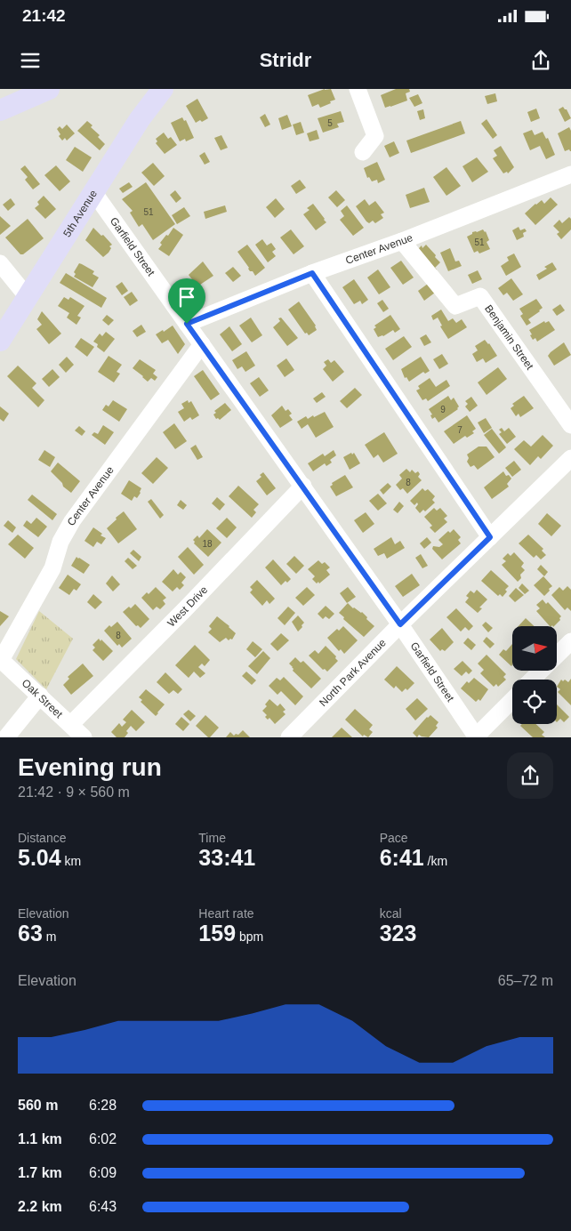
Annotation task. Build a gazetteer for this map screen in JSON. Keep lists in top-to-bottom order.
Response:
{
  "streets": {
    "main road": ["5th Avenue"],
    "street": [
      "Garfield Street",
      "Center Avenue",
      "Benjamin Street",
      "West Drive",
      "North Park Avenue",
      "Oak Street"
    ]
  },
  "crossings": [
    ["5th Avenue", "Garfield Street"],
    ["Garfield Street", "Center Avenue"],
    ["Garfield Street", "West Drive"],
    ["Garfield Street", "North Park Avenue"],
    ["Center Avenue", "Benjamin Street"],
    ["Center Avenue", "Oak Street"],
    ["West Drive", "Oak Street"]
  ],
  "house_numbers": [
    "5",
    "51",
    "51",
    "9",
    "7",
    "8",
    "18",
    "8"
  ],
  "north": "right",
  "page": {
    "status": "21:42",
    "header": "Stridr",
    "heading": ["Evening run", "21:42 · 9 × 560 m"],
    "stats": [
      ["Distance", "5.04 km"],
      ["Time", "33:41"],
      ["Pace", "6:41 /km"],
      ["Elevation", "63 m"],
      ["Heart rate", "159 bpm"],
      ["kcal", "323"]
    ],
    "chart": ["Elevation", "65–72 m"],
    "list": [
      {
        "name": "560 m",
        "note": "6:28"
      },
      {
        "name": "1.1 km",
        "note": "6:02"
      },
      {
        "name": "1.7 km",
        "note": "6:09"
      },
      {
        "name": "2.2 km",
        "note": "6:43"
      }
    ]
  }
}
